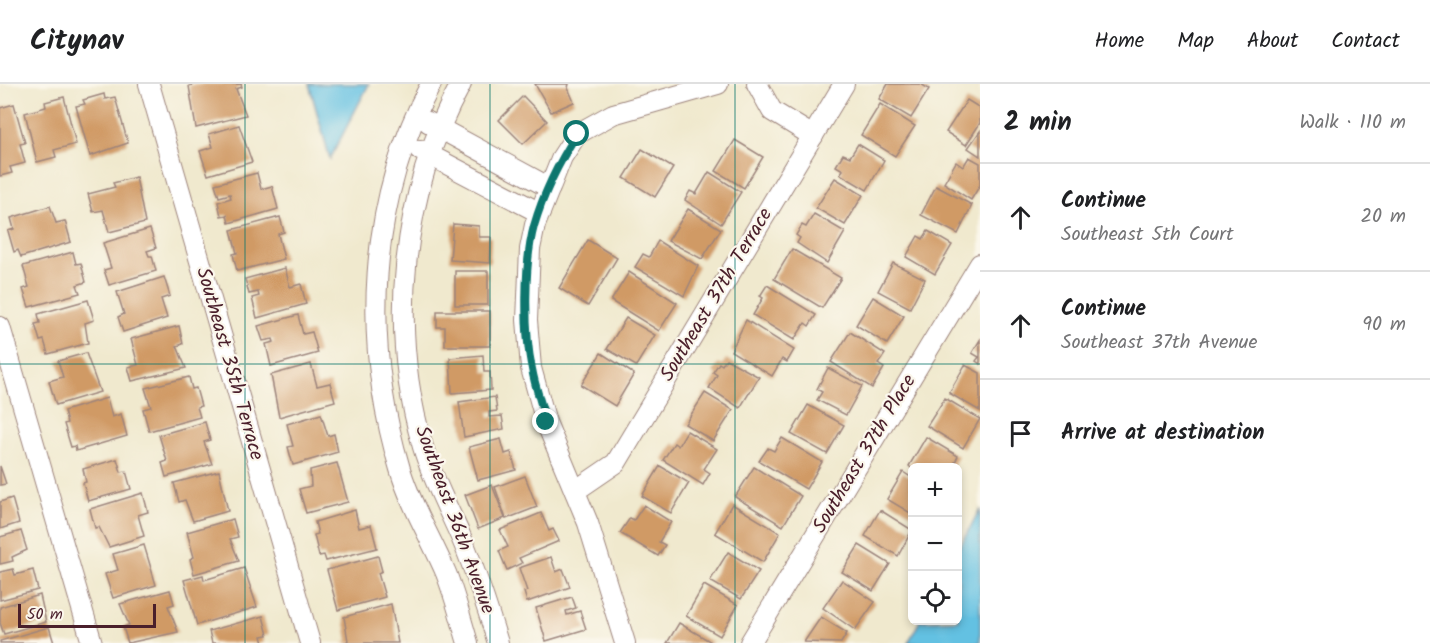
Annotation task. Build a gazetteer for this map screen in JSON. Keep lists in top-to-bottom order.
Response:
{
  "streets": {
    "street": [
      "Southeast 37th Terrace",
      "Southeast 35th Terrace",
      "Southeast 37th Place",
      "Southeast 36th Avenue"
    ]
  },
  "scale_bar": "50 m",
  "page": {
    "header": "Citynav",
    "nav": [
      "Home",
      "Map",
      "About",
      "Contact"
    ],
    "heading": ["2 min", "Walk · 110 m"],
    "list": [
      ["Continue", "Southeast 5th Court", "20 m"],
      ["Continue", "Southeast 37th Avenue", "90 m"],
      "Arrive at destination"
    ],
    "map_buttons": ["+", "−"],
    "scale": "50 m"
  }
}
